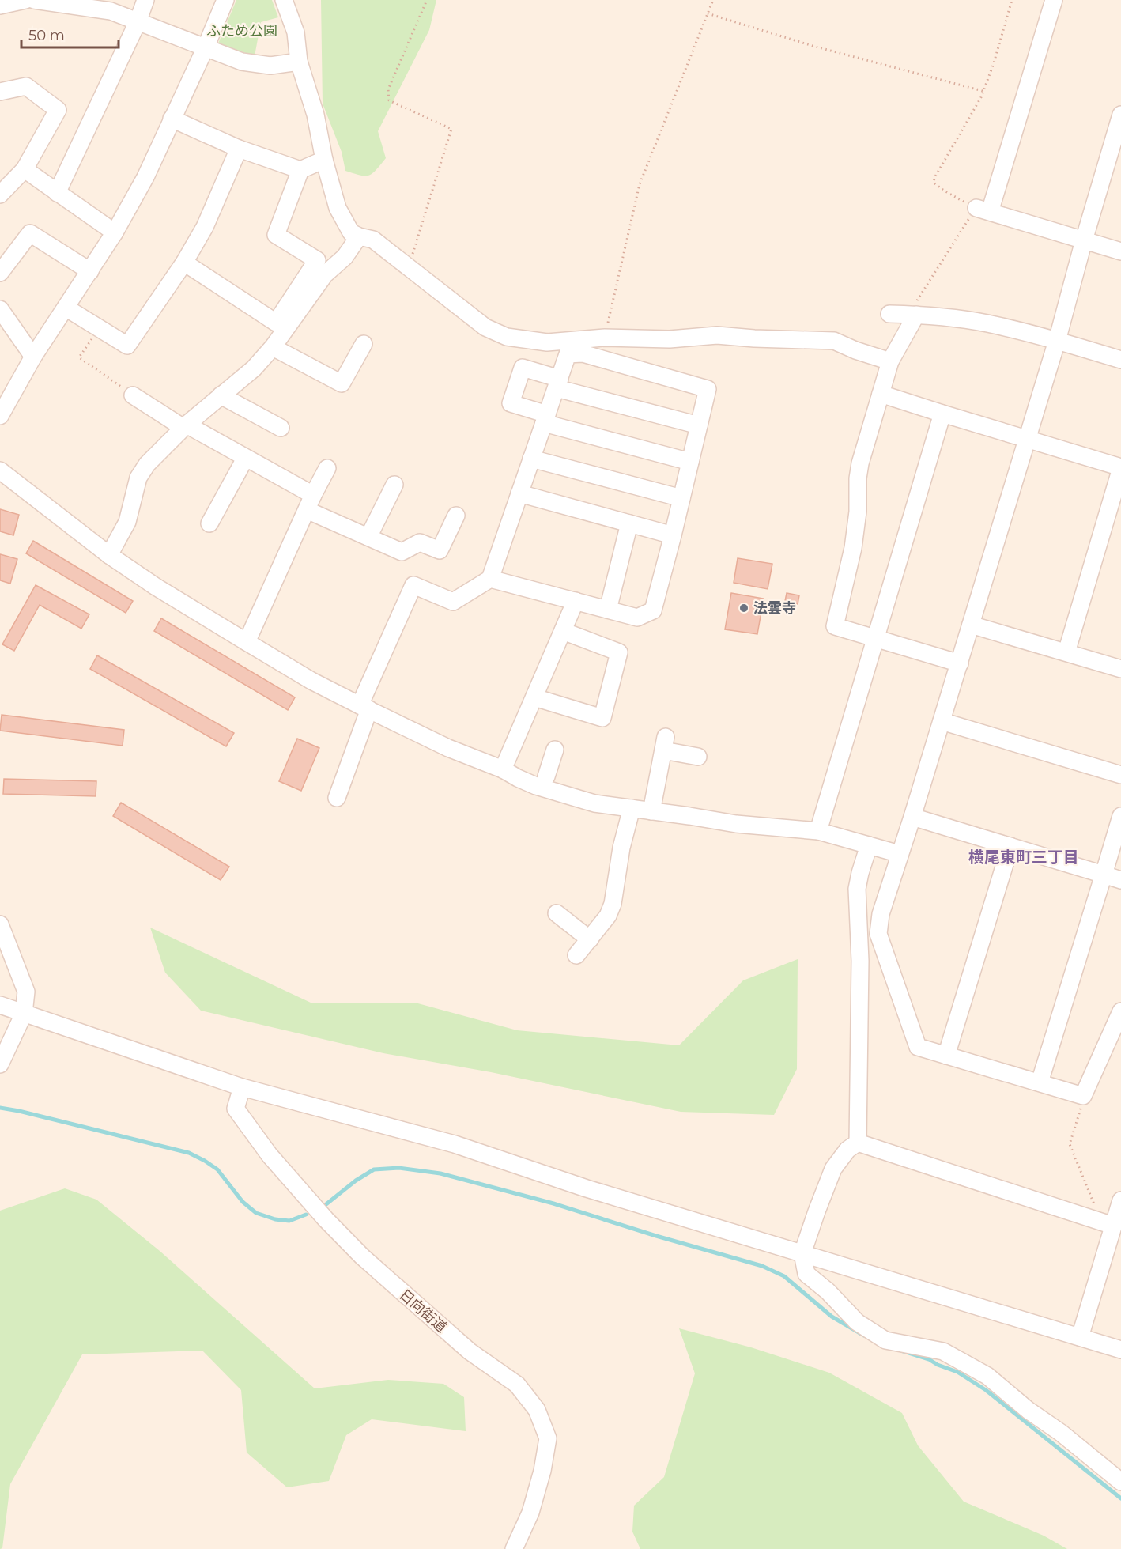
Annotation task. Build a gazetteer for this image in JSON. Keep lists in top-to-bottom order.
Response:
{
  "streets": {
    "street": ["日向街道"]
  },
  "districts": ["横尾東町三丁目"],
  "parks": ["ふため公園"],
  "places": ["法雲寺"],
  "scale_bar": "50 m"
}
